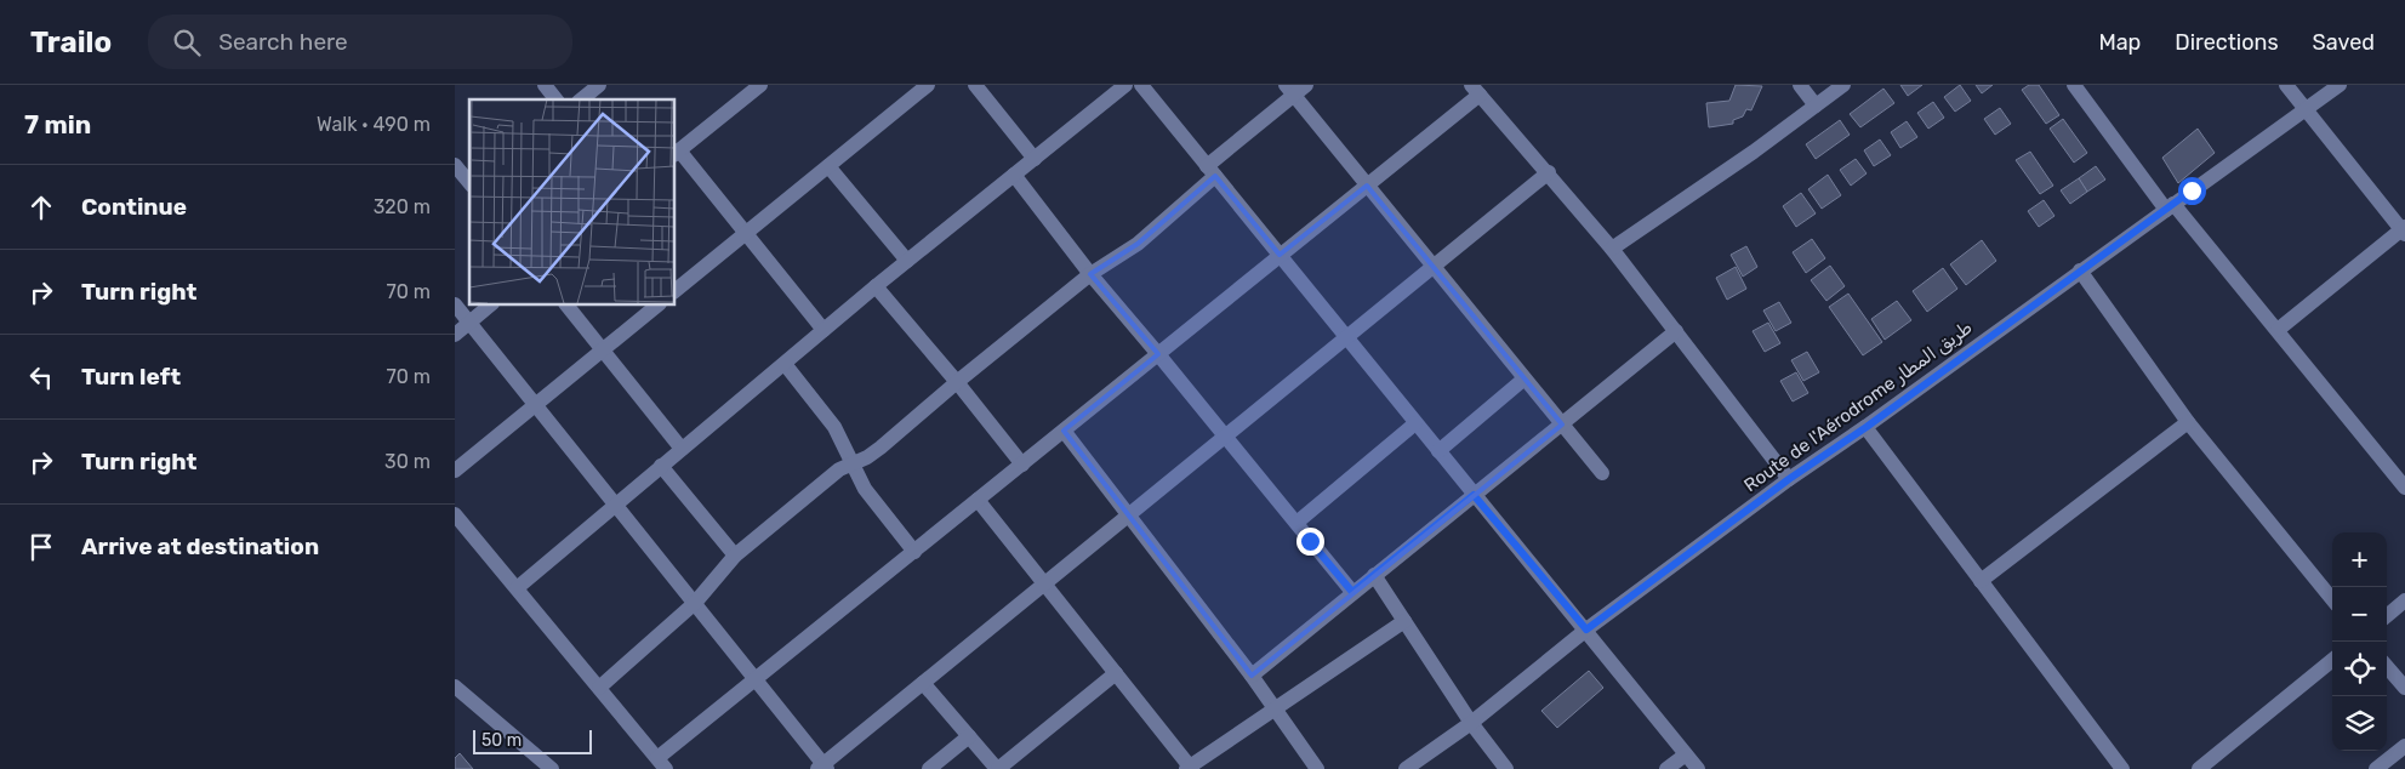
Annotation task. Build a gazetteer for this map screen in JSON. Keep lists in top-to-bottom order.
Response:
{
  "streets": {
    "street": ["Route de l'Aérodrome طريق المطار"]
  },
  "scale_bar": "50 m",
  "page": {
    "header": "Trailo",
    "search": "Search here",
    "nav": ["Map", "Directions", "Saved"],
    "heading": ["7 min", "Walk · 490 m"],
    "list": [
      ["Continue", "320 m"],
      ["Turn right", "70 m"],
      ["Turn left", "70 m"],
      ["Turn right", "30 m"],
      "Arrive at destination"
    ],
    "map_buttons": ["+", "−"],
    "scale": "50 m"
  }
}
